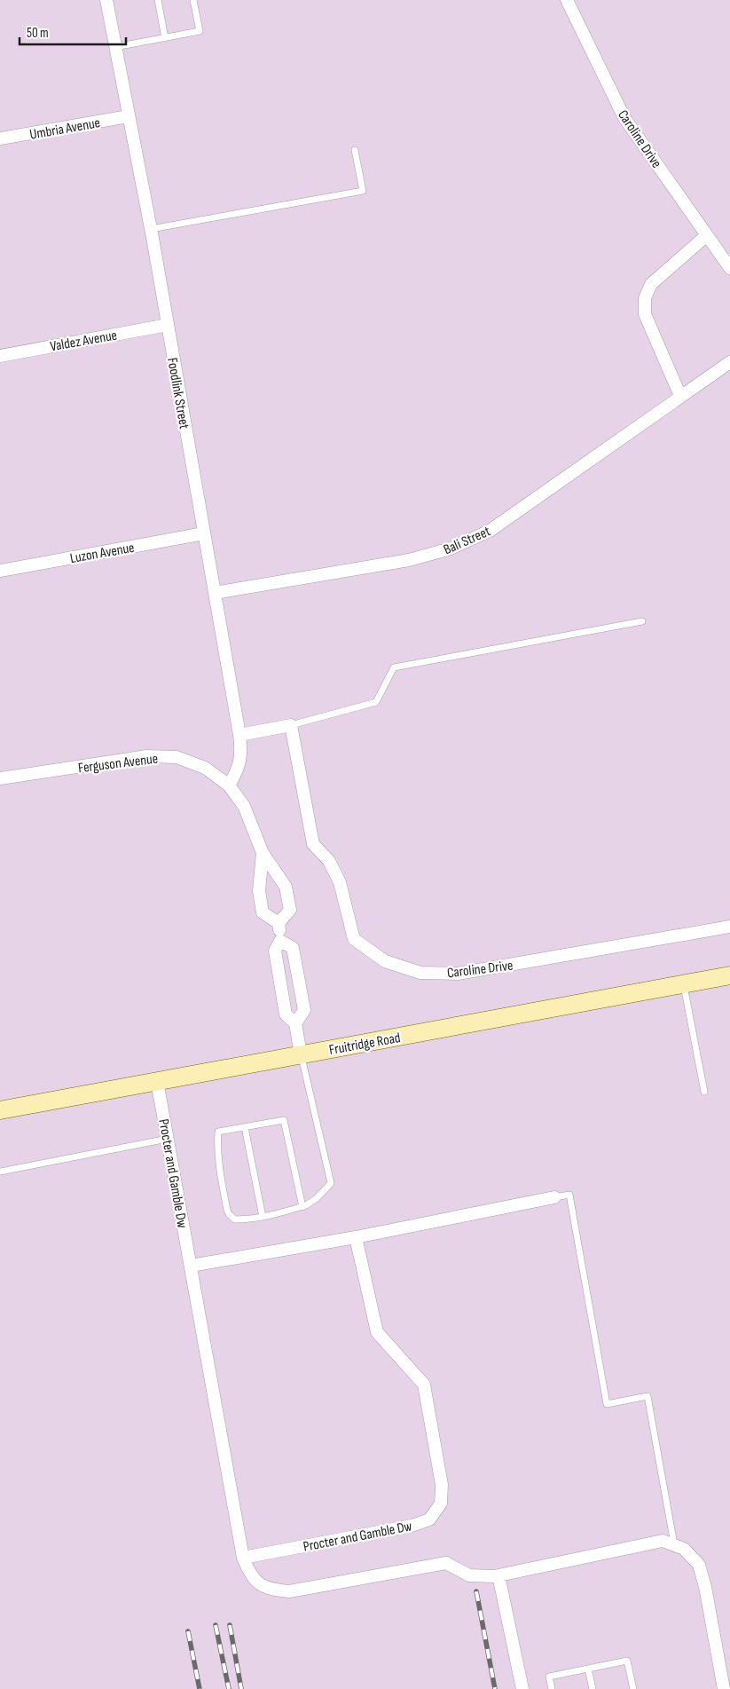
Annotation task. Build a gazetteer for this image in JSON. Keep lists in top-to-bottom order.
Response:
{
  "streets": {
    "main road": ["Fruitridge Road"],
    "street": [
      "Umbria Avenue",
      "Caroline Drive",
      "Valdez Avenue",
      "Foodlink Street",
      "Bali Street",
      "Luzon Avenue",
      "Ferguson Avenue",
      "Procter and Gamble Dw"
    ]
  },
  "crossings": [
    ["Umbria Avenue", "Foodlink Street"],
    ["Valdez Avenue", "Foodlink Street"],
    ["Foodlink Street", "Bali Street"],
    ["Foodlink Street", "Luzon Avenue"],
    ["Foodlink Street", "Ferguson Avenue"],
    ["Fruitridge Road", "Procter and Gamble Dw"]
  ],
  "scale_bar": "50 m"
}
